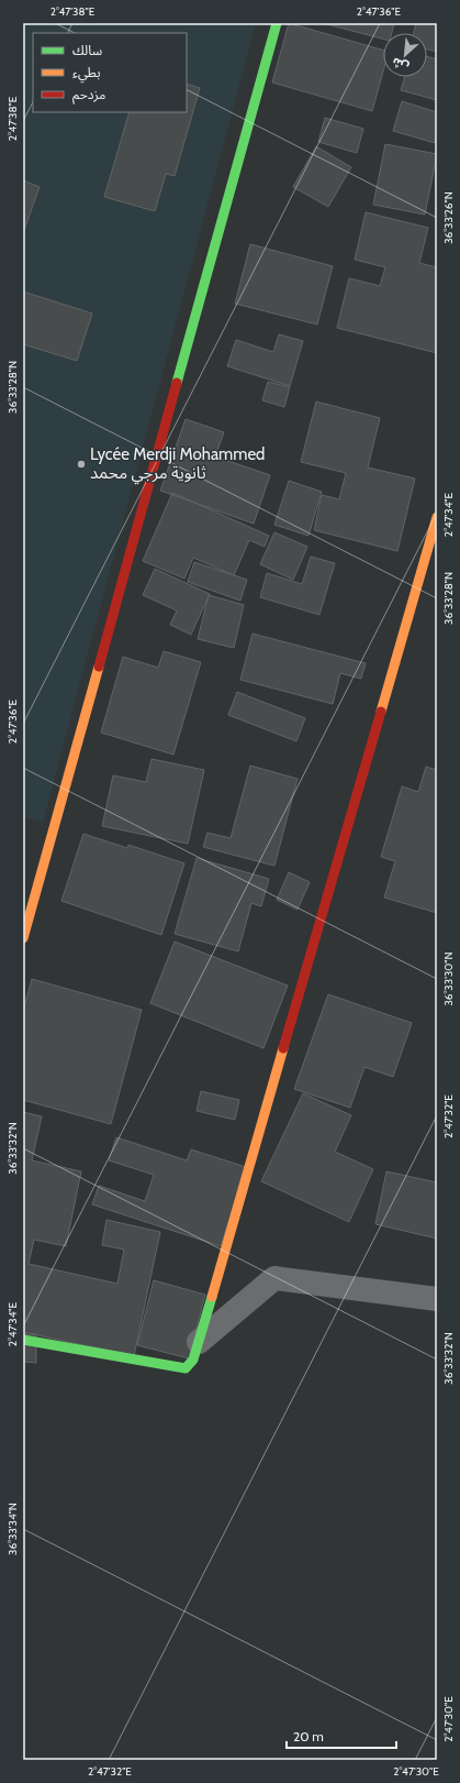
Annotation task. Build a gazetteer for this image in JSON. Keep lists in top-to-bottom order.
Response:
{
  "places": ["Lycée Merdji Mohammed ثانوية مرجي محمد"],
  "legend": ["سالك", "بطيء", "مزدحم"],
  "scale_bar": "20 m",
  "north": "bottom left",
  "coordinates": [
    "2°47'38\"E",
    "2°47'36\"E",
    "36°33'26\"N",
    "36°33'28\"N",
    "2°47'34\"E",
    "36°33'30\"N",
    "2°47'32\"E",
    "36°33'32\"N",
    "36°33'34\"N",
    "2°47'30\"E"
  ]
}
